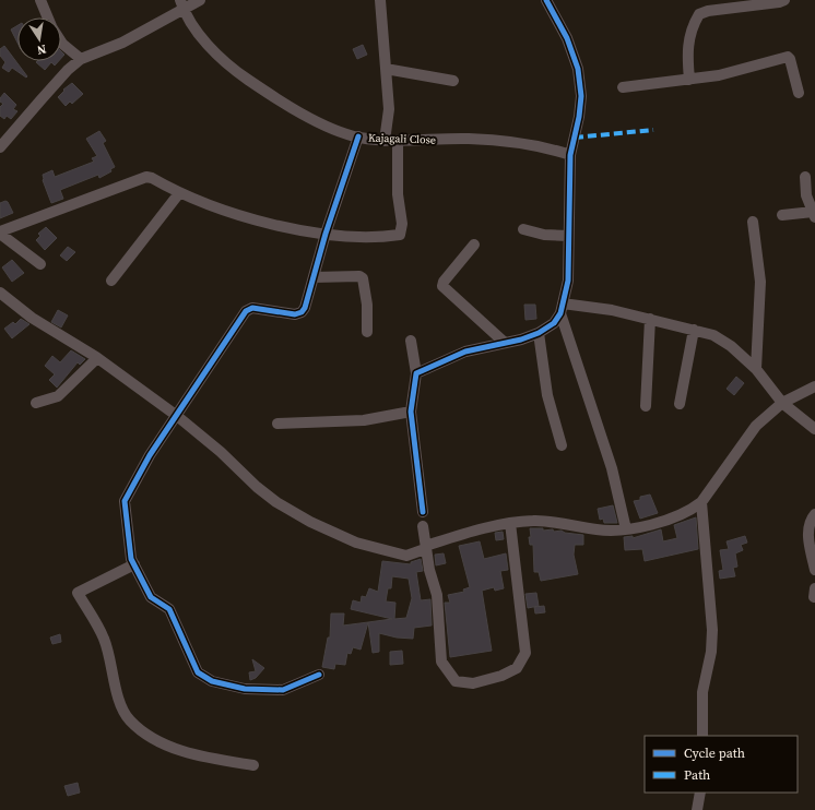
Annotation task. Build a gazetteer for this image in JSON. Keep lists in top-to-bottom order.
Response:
{
  "streets": {
    "street": ["Kajagali Close"]
  },
  "legend": ["Cycle path", "Path"],
  "north": "bottom"
}
